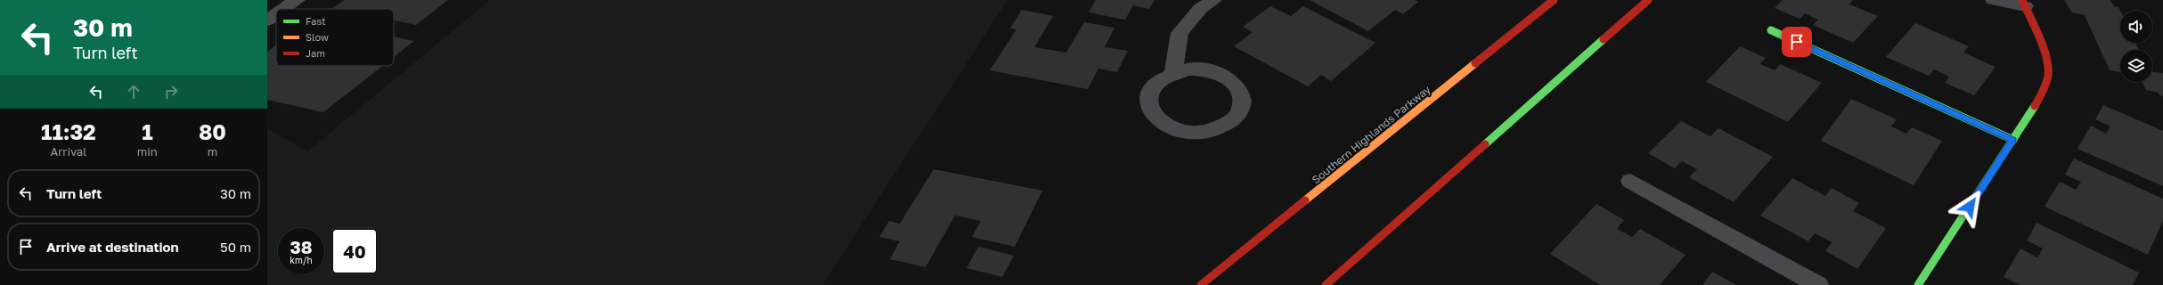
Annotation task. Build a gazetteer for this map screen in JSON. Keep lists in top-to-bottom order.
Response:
{
  "streets": {
    "main road": ["Southern Highlands Parkway"]
  },
  "legend": ["Fast", "Slow", "Jam"],
  "page": {
    "turn": ["30 m", "Turn left"],
    "eta": [
      "11:32",
      "Arrival",
      "1",
      "min",
      "80",
      "m"
    ],
    "list": [
      {
        "name": "Turn left",
        "value": "30 m"
      },
      {
        "name": "Arrive at destination",
        "value": "50 m"
      }
    ],
    "speed": "38 km/h",
    "limit": "40"
  }
}
